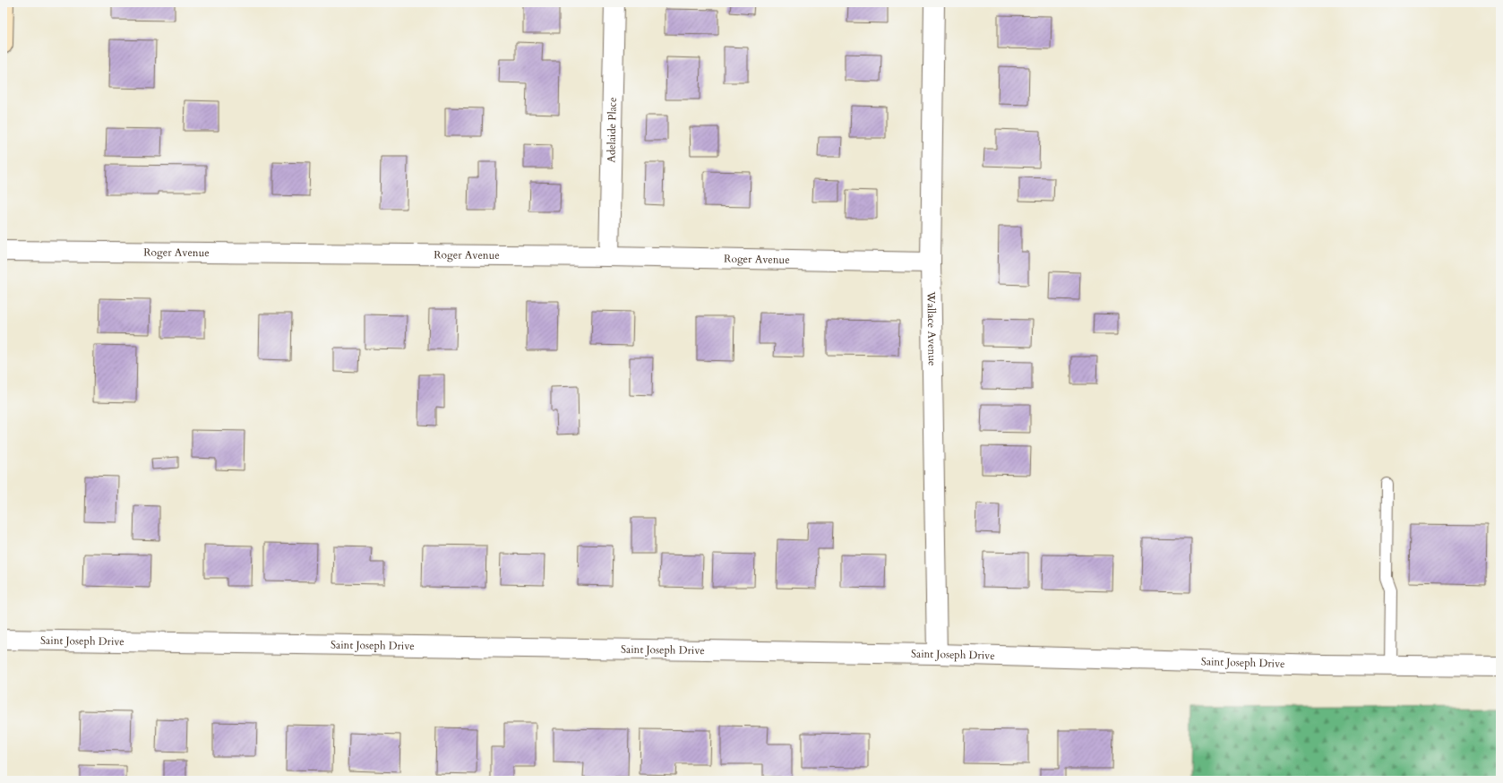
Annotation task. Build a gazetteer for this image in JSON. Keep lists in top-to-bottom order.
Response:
{
  "streets": {
    "street": [
      "Adelaide Place",
      "Roger Avenue",
      "Wallace Avenue",
      "Saint Joseph Drive"
    ]
  },
  "crossings": [
    ["Adelaide Place", "Roger Avenue"],
    ["Roger Avenue", "Wallace Avenue"],
    ["Wallace Avenue", "Saint Joseph Drive"]
  ]
}
